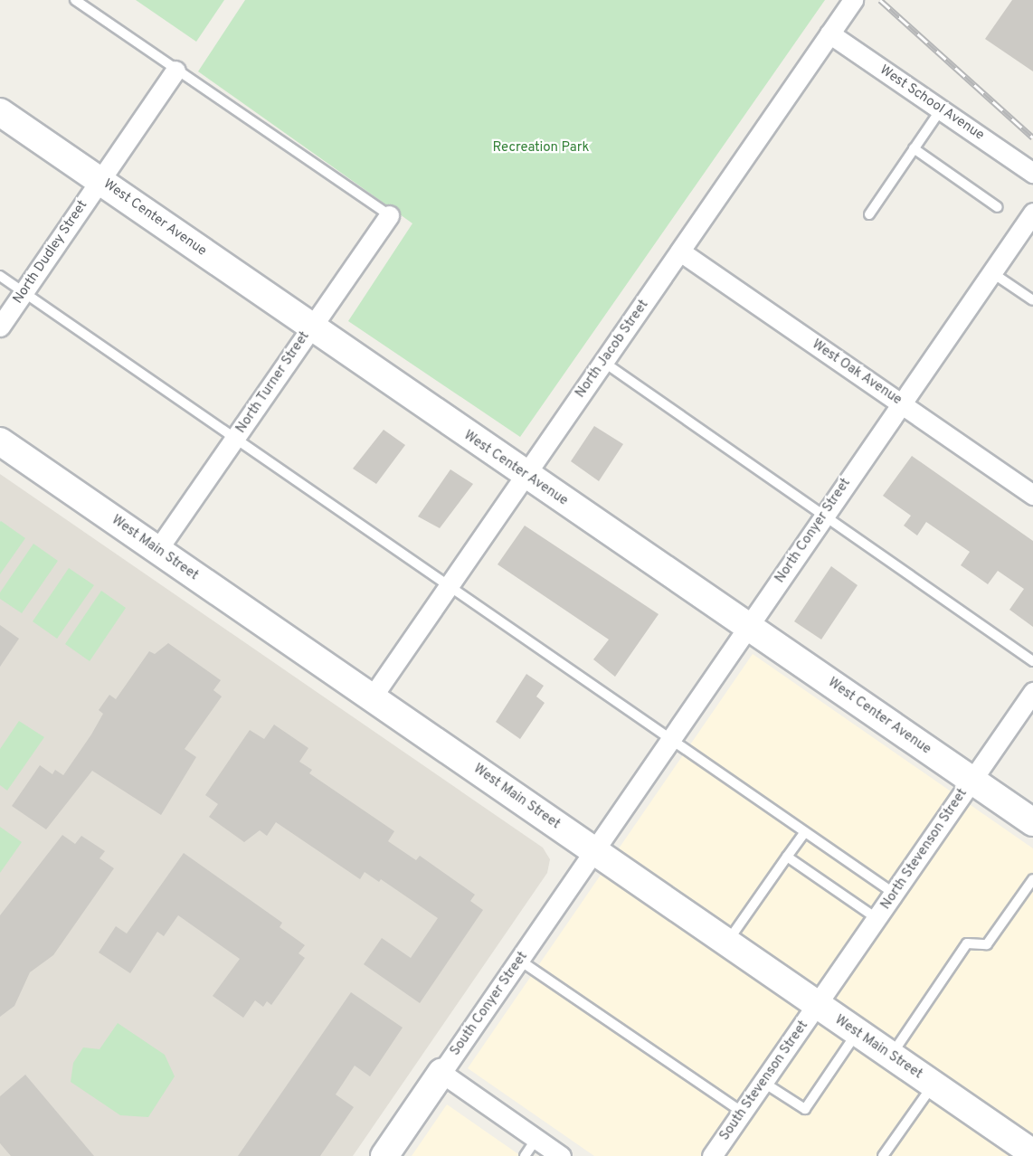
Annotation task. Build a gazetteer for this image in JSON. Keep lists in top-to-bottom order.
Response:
{
  "streets": {
    "street": [
      "West School Avenue",
      "West Center Avenue",
      "North Dudley Street",
      "North Jacob Street",
      "West Oak Avenue",
      "North Turner Street",
      "North Conyer Street",
      "West Main Street",
      "North Stevenson Street",
      "South Conyer Street",
      "South Stevenson Street"
    ]
  },
  "crossings": [
    ["West School Avenue", "North Jacob Street"],
    ["West Center Avenue", "North Dudley Street"],
    ["West Center Avenue", "North Jacob Street"],
    ["West Center Avenue", "North Turner Street"],
    ["West Center Avenue", "North Conyer Street"],
    ["West Center Avenue", "North Stevenson Street"],
    ["North Jacob Street", "West Oak Avenue"],
    ["North Jacob Street", "West Main Street"],
    ["West Oak Avenue", "North Conyer Street"],
    ["North Turner Street", "West Main Street"],
    ["North Conyer Street", "West Main Street"],
    ["North Conyer Street", "South Conyer Street"],
    ["West Main Street", "North Stevenson Street"],
    ["West Main Street", "South Conyer Street"],
    ["West Main Street", "South Stevenson Street"],
    ["North Stevenson Street", "South Stevenson Street"]
  ],
  "parks": ["Recreation Park"]
}
